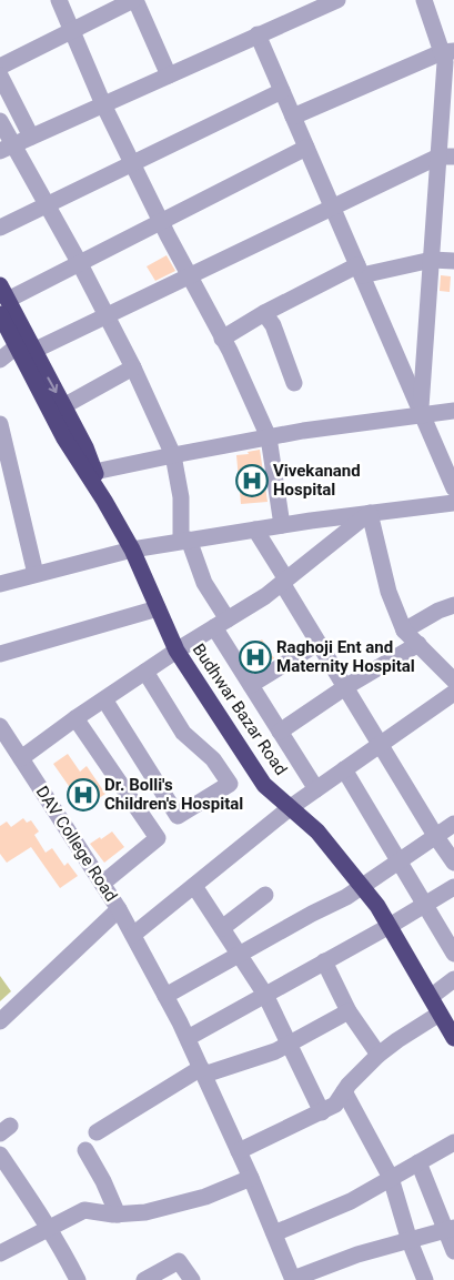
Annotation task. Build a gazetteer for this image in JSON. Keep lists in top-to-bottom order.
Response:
{
  "streets": {
    "highway": ["Budhwar Bazar Road"],
    "street": ["DAV College Road"]
  },
  "places": {
    "hospital": ["Vivekanand Hospital", "Raghoji Ent and Maternity Hospital", "Dr. Bolli's Children's Hospital"]
  }
}
